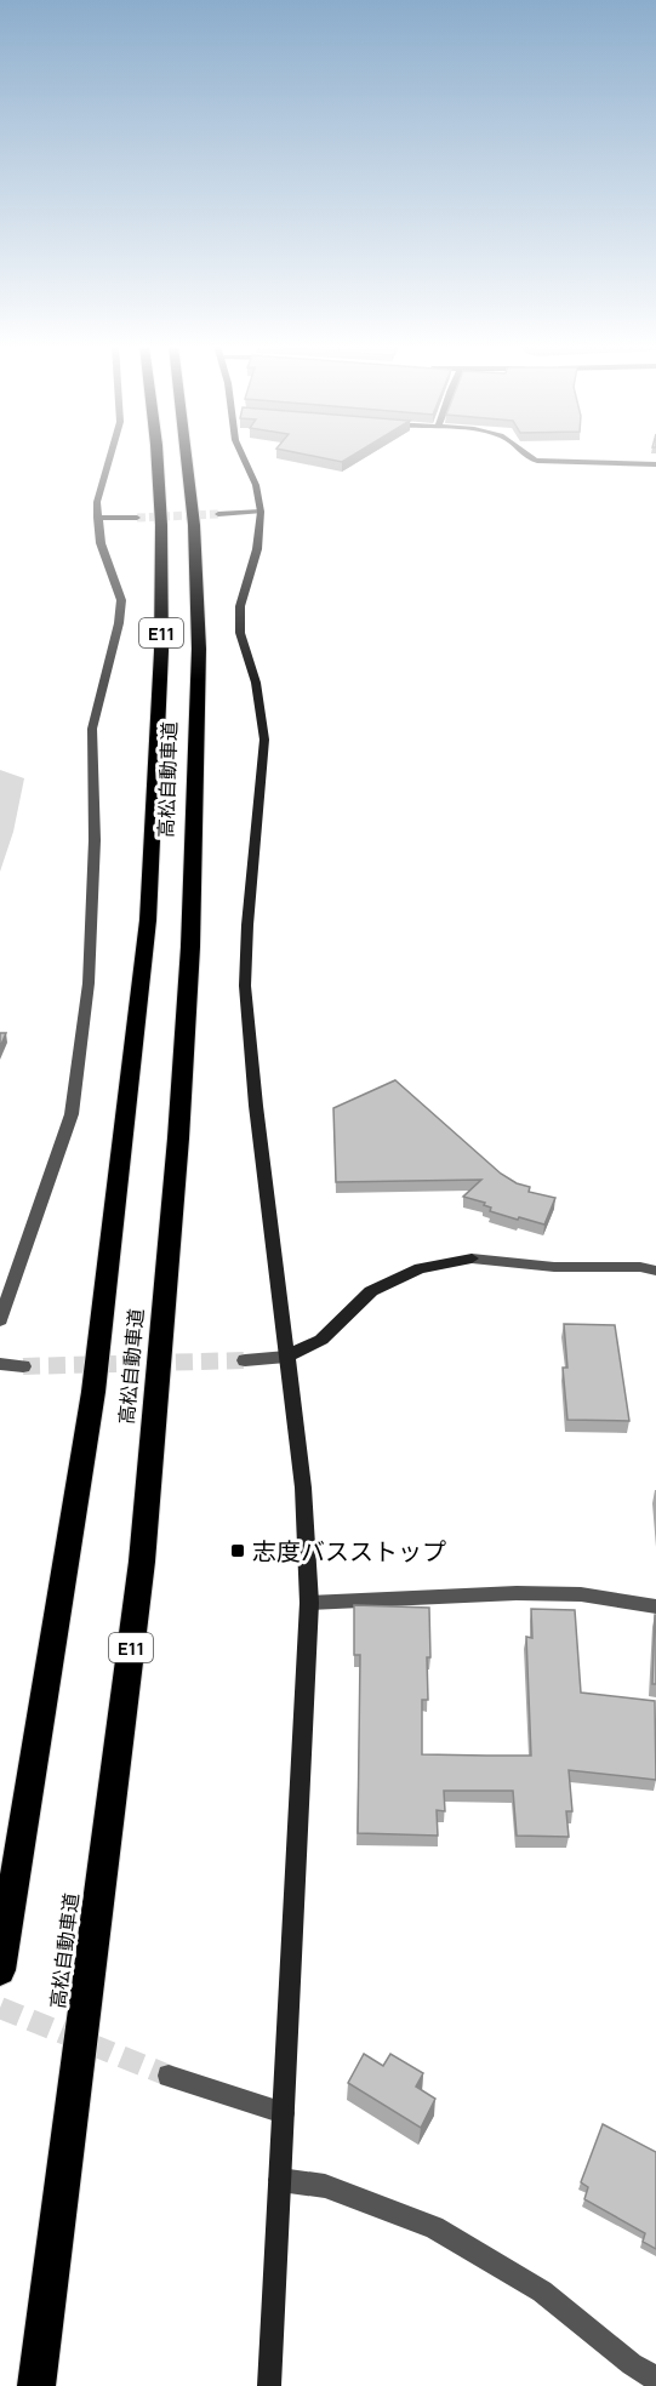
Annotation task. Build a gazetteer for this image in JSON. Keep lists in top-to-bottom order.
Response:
{
  "streets": {
    "highway": ["E11", "高松自動車道"]
  },
  "places": {
    "transit": ["志度バスストップ"]
  }
}
